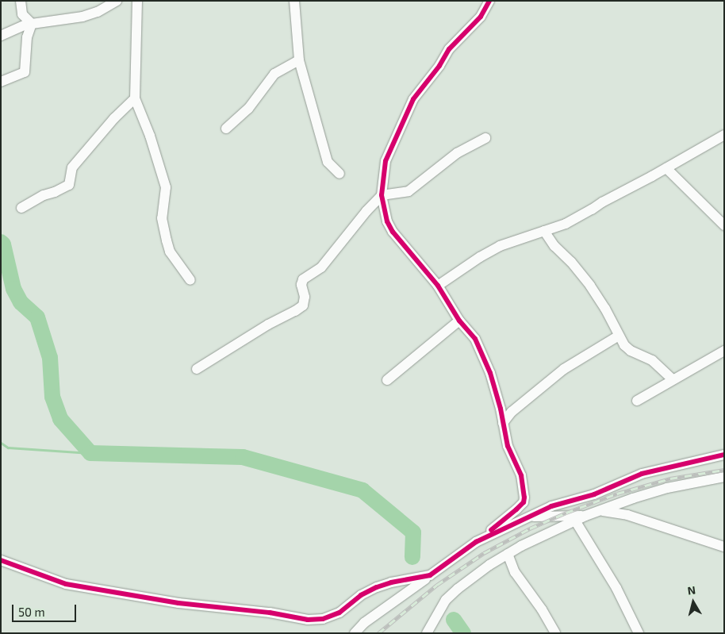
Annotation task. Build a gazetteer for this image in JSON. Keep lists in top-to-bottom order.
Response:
{
  "scale_bar": "50 m",
  "north": "top"
}
